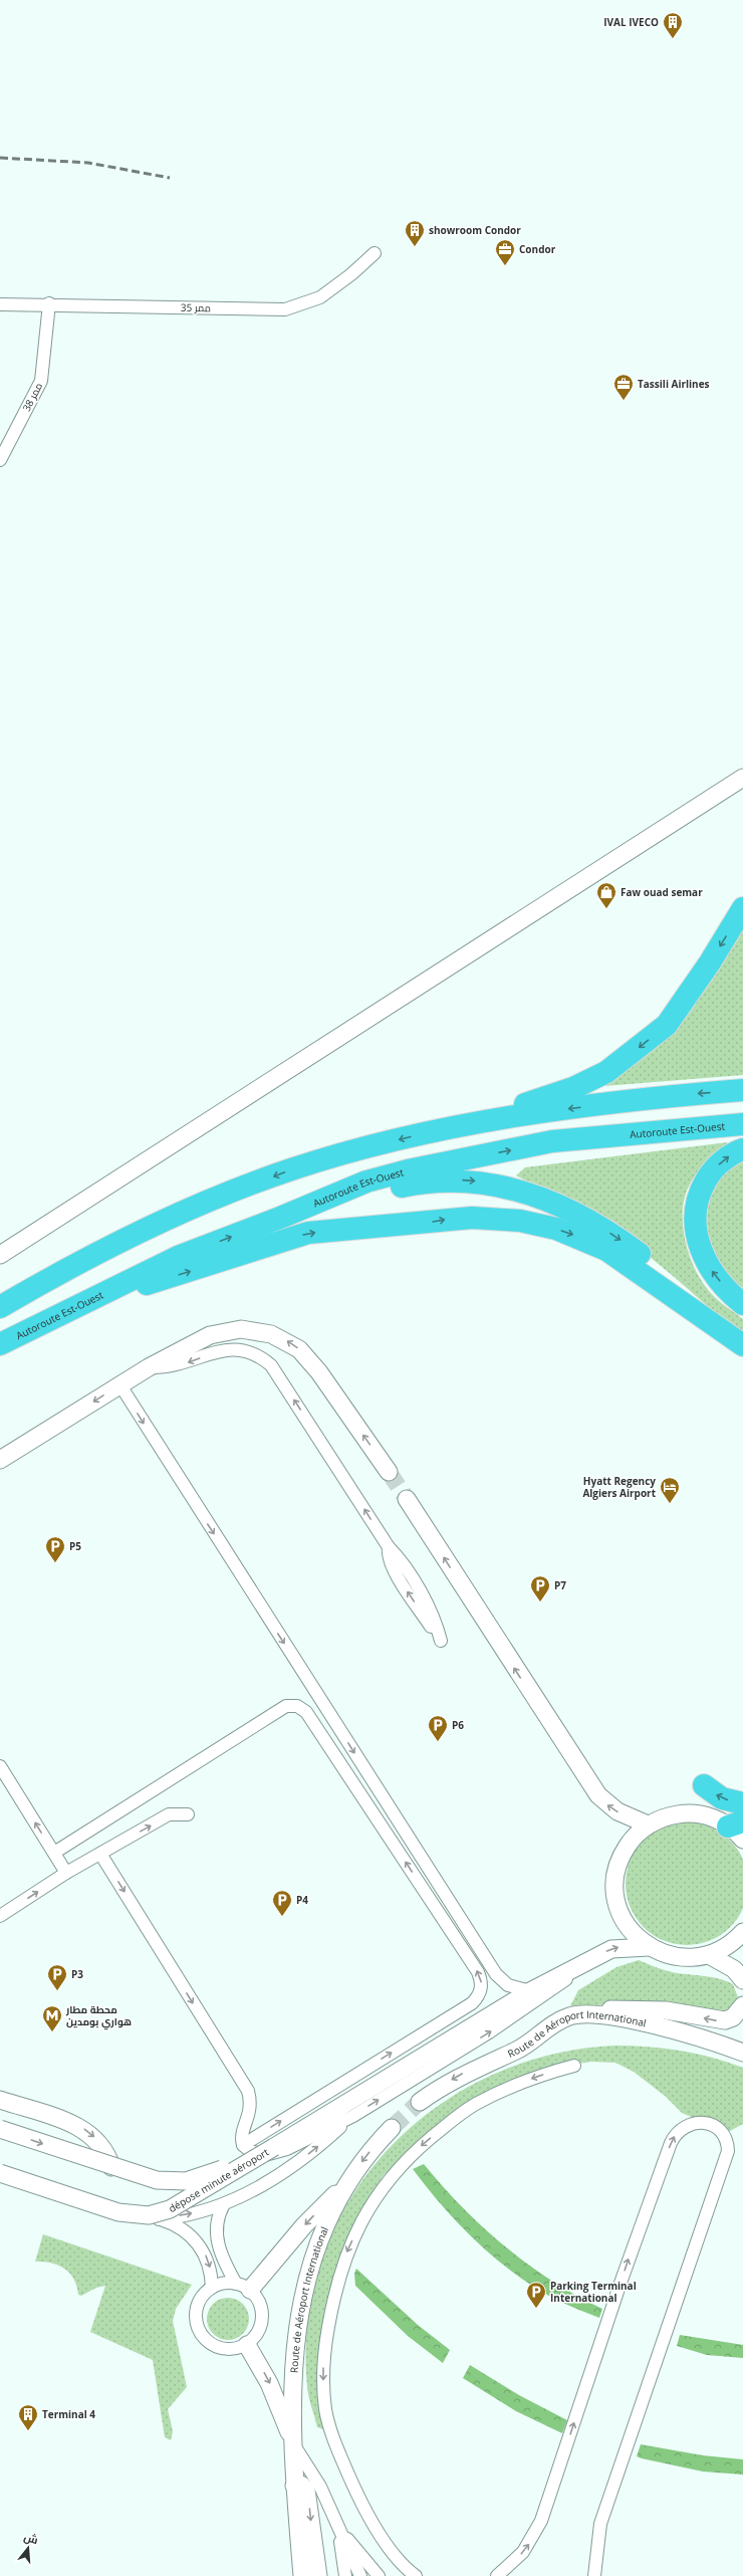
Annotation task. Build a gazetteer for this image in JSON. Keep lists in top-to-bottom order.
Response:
{
  "streets": {
    "highway": ["Autoroute Est-Ouest"],
    "main road": ["Route de Aéroport International", "dépose minute aéroport"],
    "street": ["ممر 35", "ممر 38"]
  },
  "crossings": [
    ["ممر 35", "ممر 38"]
  ],
  "places": {
    "building": ["IVAL IVECO", "showroom Condor", "Terminal 4"],
    "office": ["Condor", "Tassili Airlines"],
    "shop": ["Faw ouad semar"],
    "hotel": ["Hyatt Regency Algiers Airport"],
    "parking": [
      "P5",
      "P7",
      "P6",
      "P4",
      "P3",
      "Parking Terminal International"
    ],
    "metro station": ["محطة مطار هواري بومدين"]
  },
  "north": "top"
}
